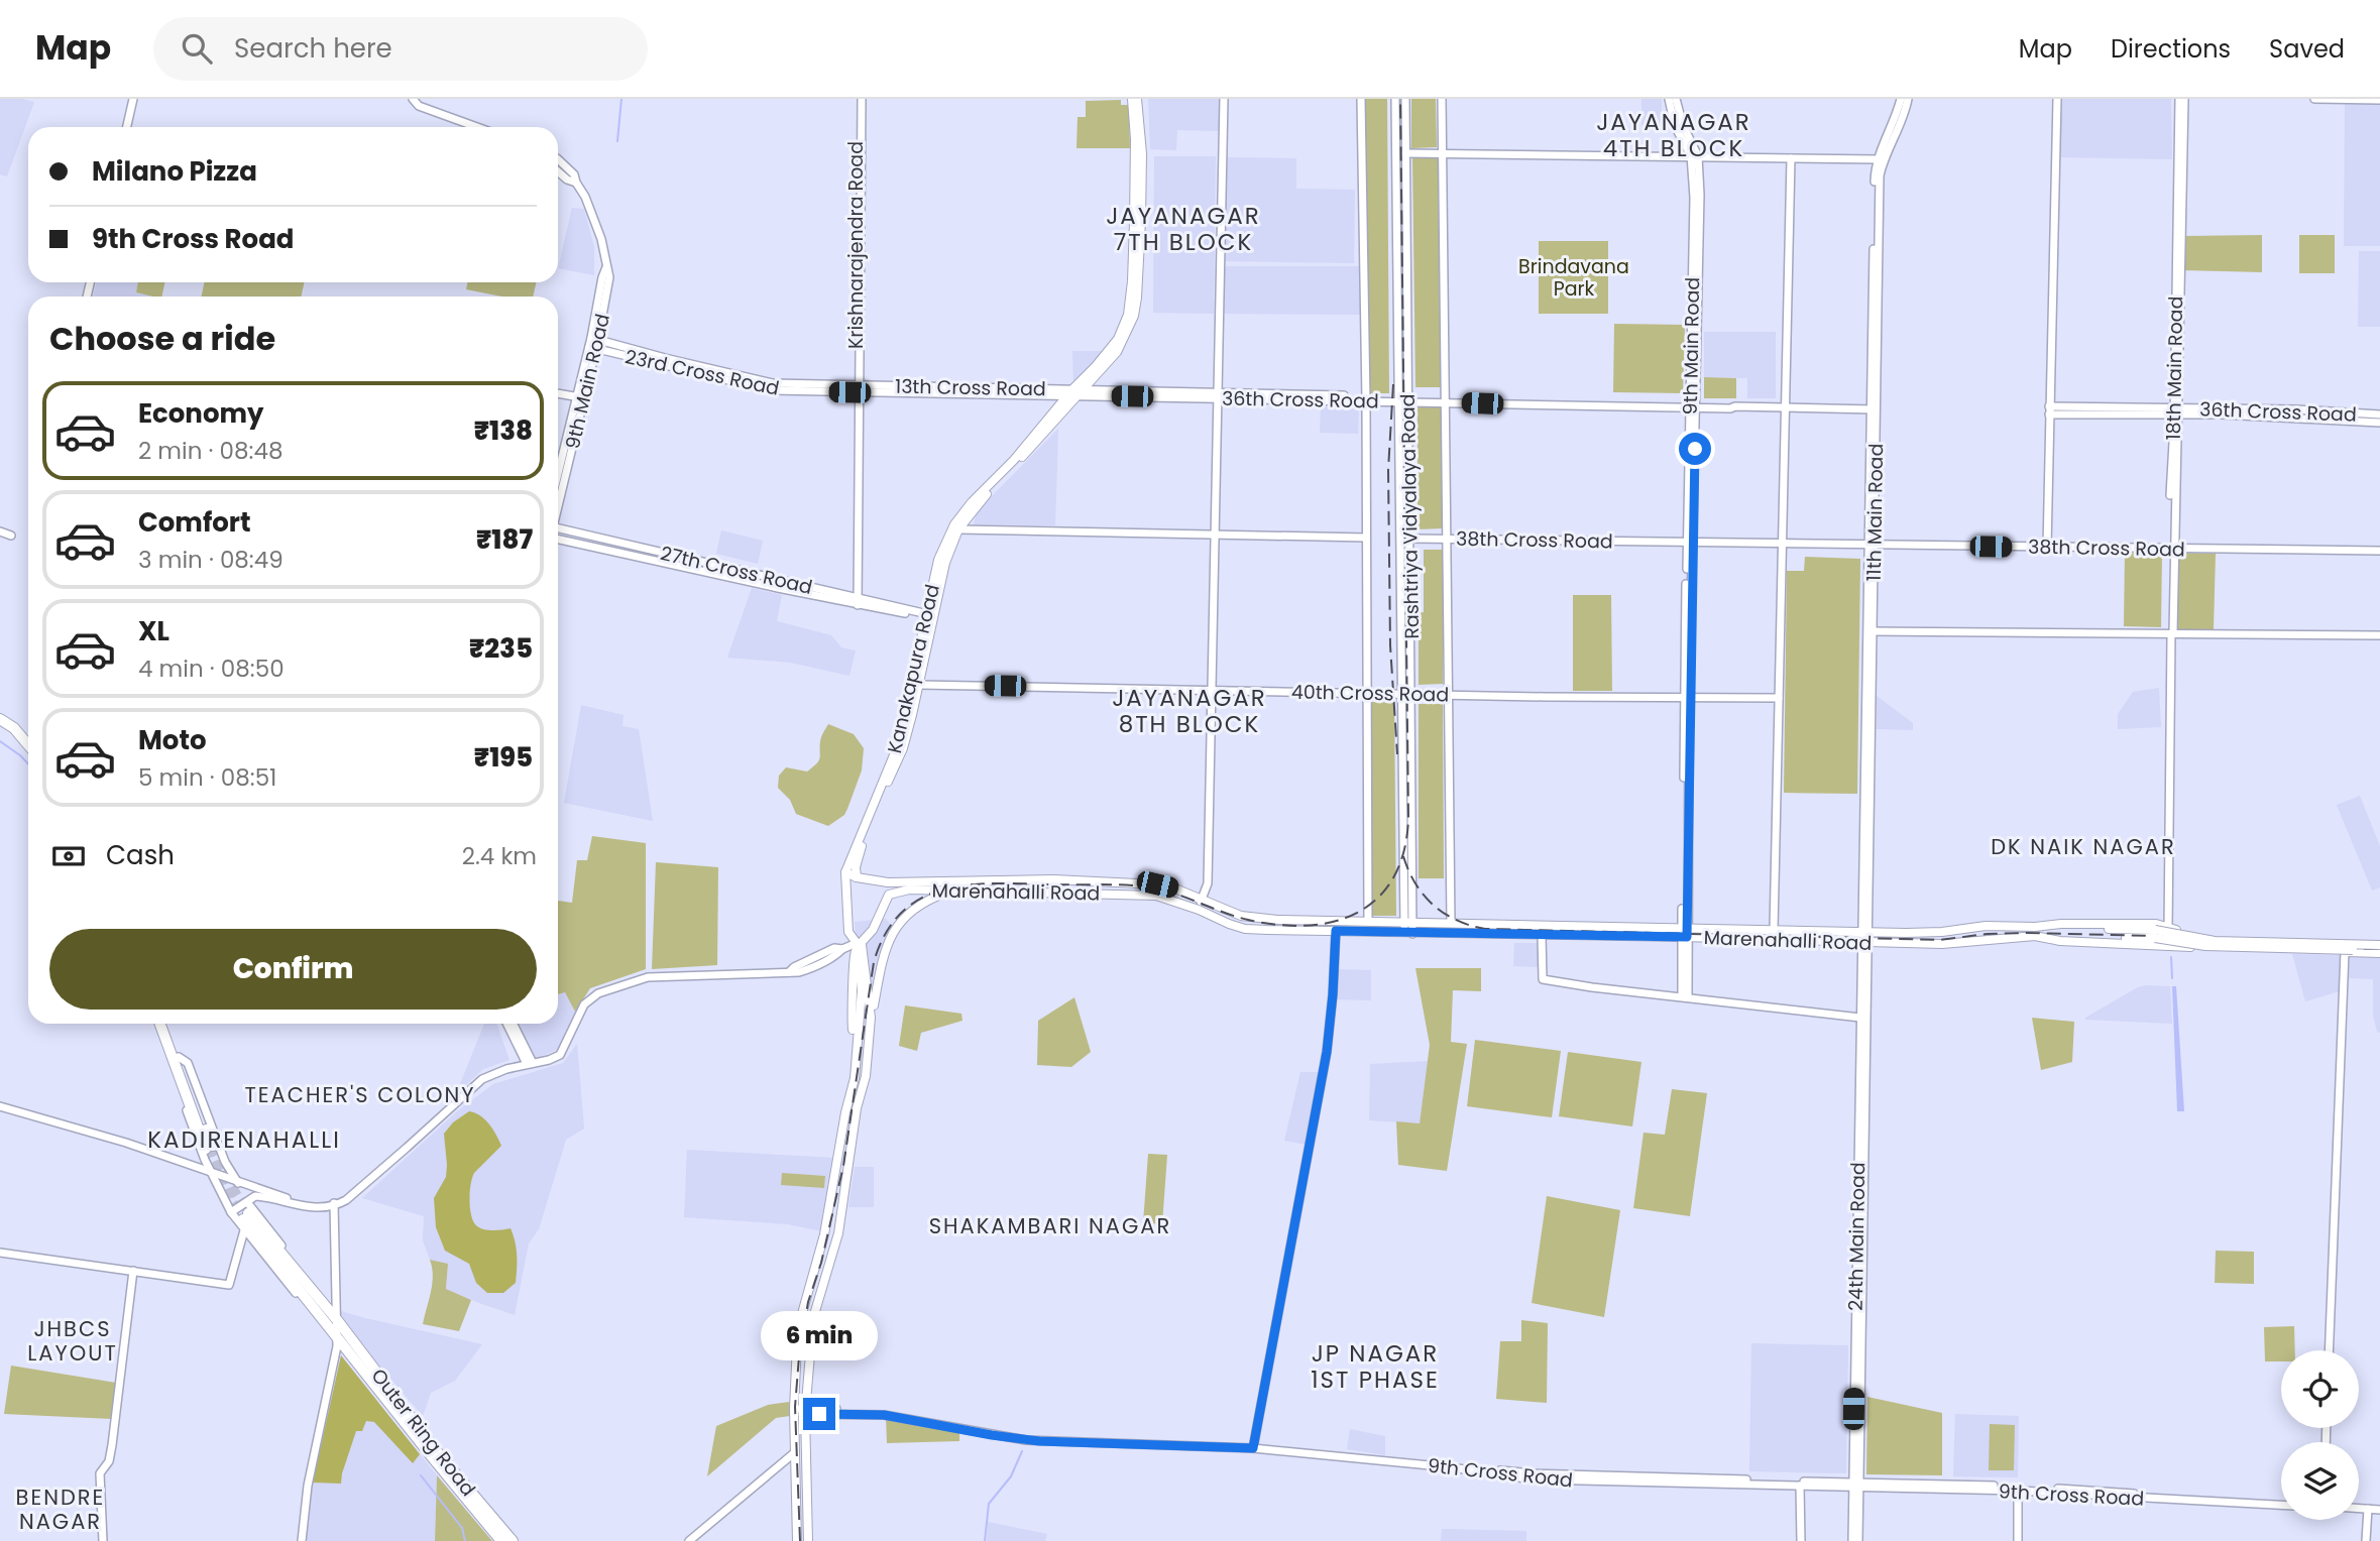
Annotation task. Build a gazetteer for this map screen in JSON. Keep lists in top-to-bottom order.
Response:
{
  "streets": {
    "highway": ["Outer Ring Road"],
    "main road": [
      "9th Main Road",
      "18th Main Road",
      "23rd Cross Road",
      "13th Cross Road",
      "36th Cross Road",
      "11th Main Road",
      "Rashtriya Vidyalaya Road",
      "38th Cross Road",
      "27th Cross Road",
      "Kanakapura Road",
      "40th Cross Road",
      "Marenahalli Road",
      "24th Main Road",
      "9th Cross Road"
    ]
  },
  "crossings": [
    ["9th Main Road", "23rd Cross Road"],
    ["9th Main Road", "36th Cross Road"],
    ["9th Main Road", "38th Cross Road"],
    ["9th Main Road", "40th Cross Road"],
    ["9th Main Road", "Marenahalli Road"],
    ["18th Main Road", "36th Cross Road"],
    ["18th Main Road", "38th Cross Road"],
    ["18th Main Road", "Marenahalli Road"],
    ["23rd Cross Road", "13th Cross Road"],
    ["13th Cross Road", "36th Cross Road"],
    ["13th Cross Road", "Kanakapura Road"],
    ["36th Cross Road", "11th Main Road"],
    ["36th Cross Road", "Rashtriya Vidyalaya Road"],
    ["36th Cross Road", "Kanakapura Road"],
    ["11th Main Road", "38th Cross Road"],
    ["11th Main Road", "Marenahalli Road"],
    ["11th Main Road", "24th Main Road"],
    ["Rashtriya Vidyalaya Road", "38th Cross Road"],
    ["Rashtriya Vidyalaya Road", "40th Cross Road"],
    ["Rashtriya Vidyalaya Road", "Marenahalli Road"],
    ["27th Cross Road", "Kanakapura Road"],
    ["Kanakapura Road", "40th Cross Road"],
    ["Kanakapura Road", "Marenahalli Road"],
    ["Kanakapura Road", "9th Cross Road"],
    ["Marenahalli Road", "24th Main Road"],
    ["24th Main Road", "9th Cross Road"]
  ],
  "districts": [
    "JAYANAGAR 4TH BLOCK",
    "JAYANAGAR 7TH BLOCK",
    "JAYANAGAR 8TH BLOCK",
    "DK NAIK NAGAR",
    "TEACHER'S COLONY",
    "KADIRENAHALLI",
    "SHAKAMBARI NAGAR",
    "JHBCS LAYOUT",
    "JP NAGAR 1ST PHASE",
    "BENDRE NAGAR"
  ],
  "parks": ["Brindavana Park"],
  "page": {
    "header": "Map",
    "search": "Search here",
    "nav": ["Map", "Directions", "Saved"],
    "banner": ["Milano Pizza", "9th Cross Road"],
    "heading": "Choose a ride",
    "list": [
      {
        "name": "Economy",
        "note": "2 min · 08:48",
        "value": "₹138"
      },
      {
        "name": "Comfort",
        "note": "3 min · 08:49",
        "value": "₹187"
      },
      {
        "name": "XL",
        "note": "4 min · 08:50",
        "value": "₹235"
      },
      {
        "name": "Moto",
        "note": "5 min · 08:51",
        "value": "₹195"
      }
    ],
    "pay": ["Cash", "2.4 km"],
    "buttons": "Confirm",
    "bubble": "6 min"
  }
}
